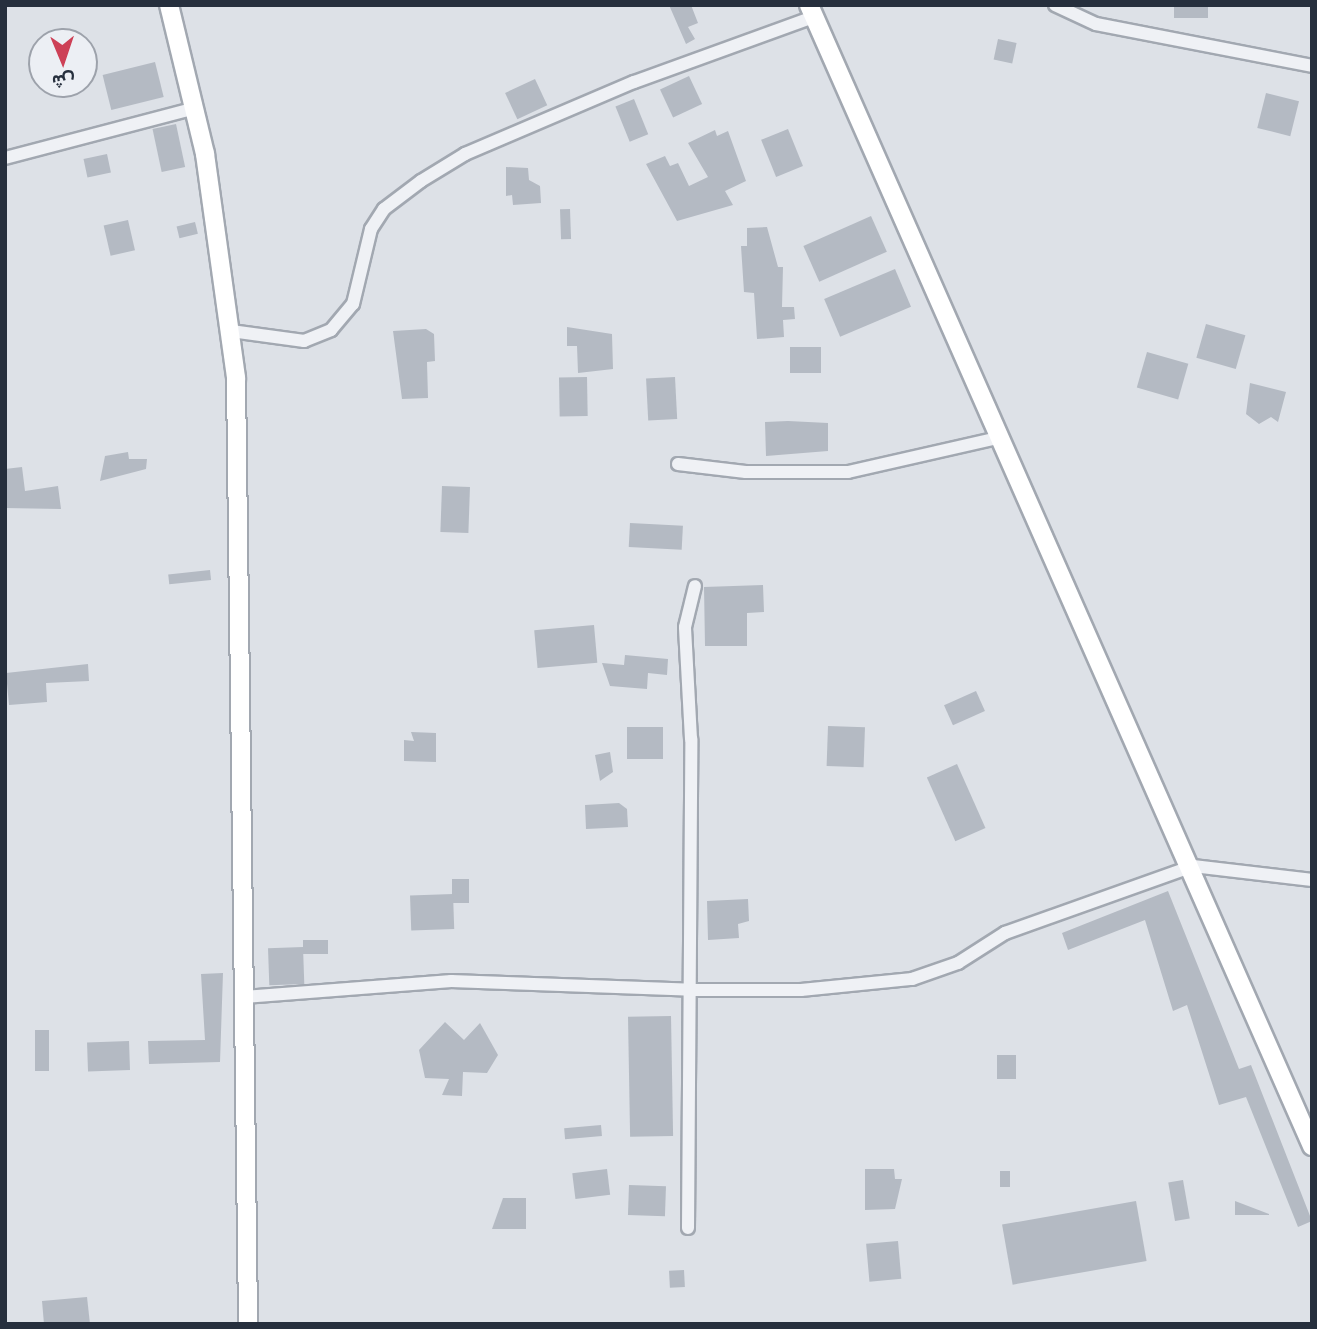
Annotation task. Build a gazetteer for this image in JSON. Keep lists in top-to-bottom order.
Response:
{
  "north": "bottom"
}
